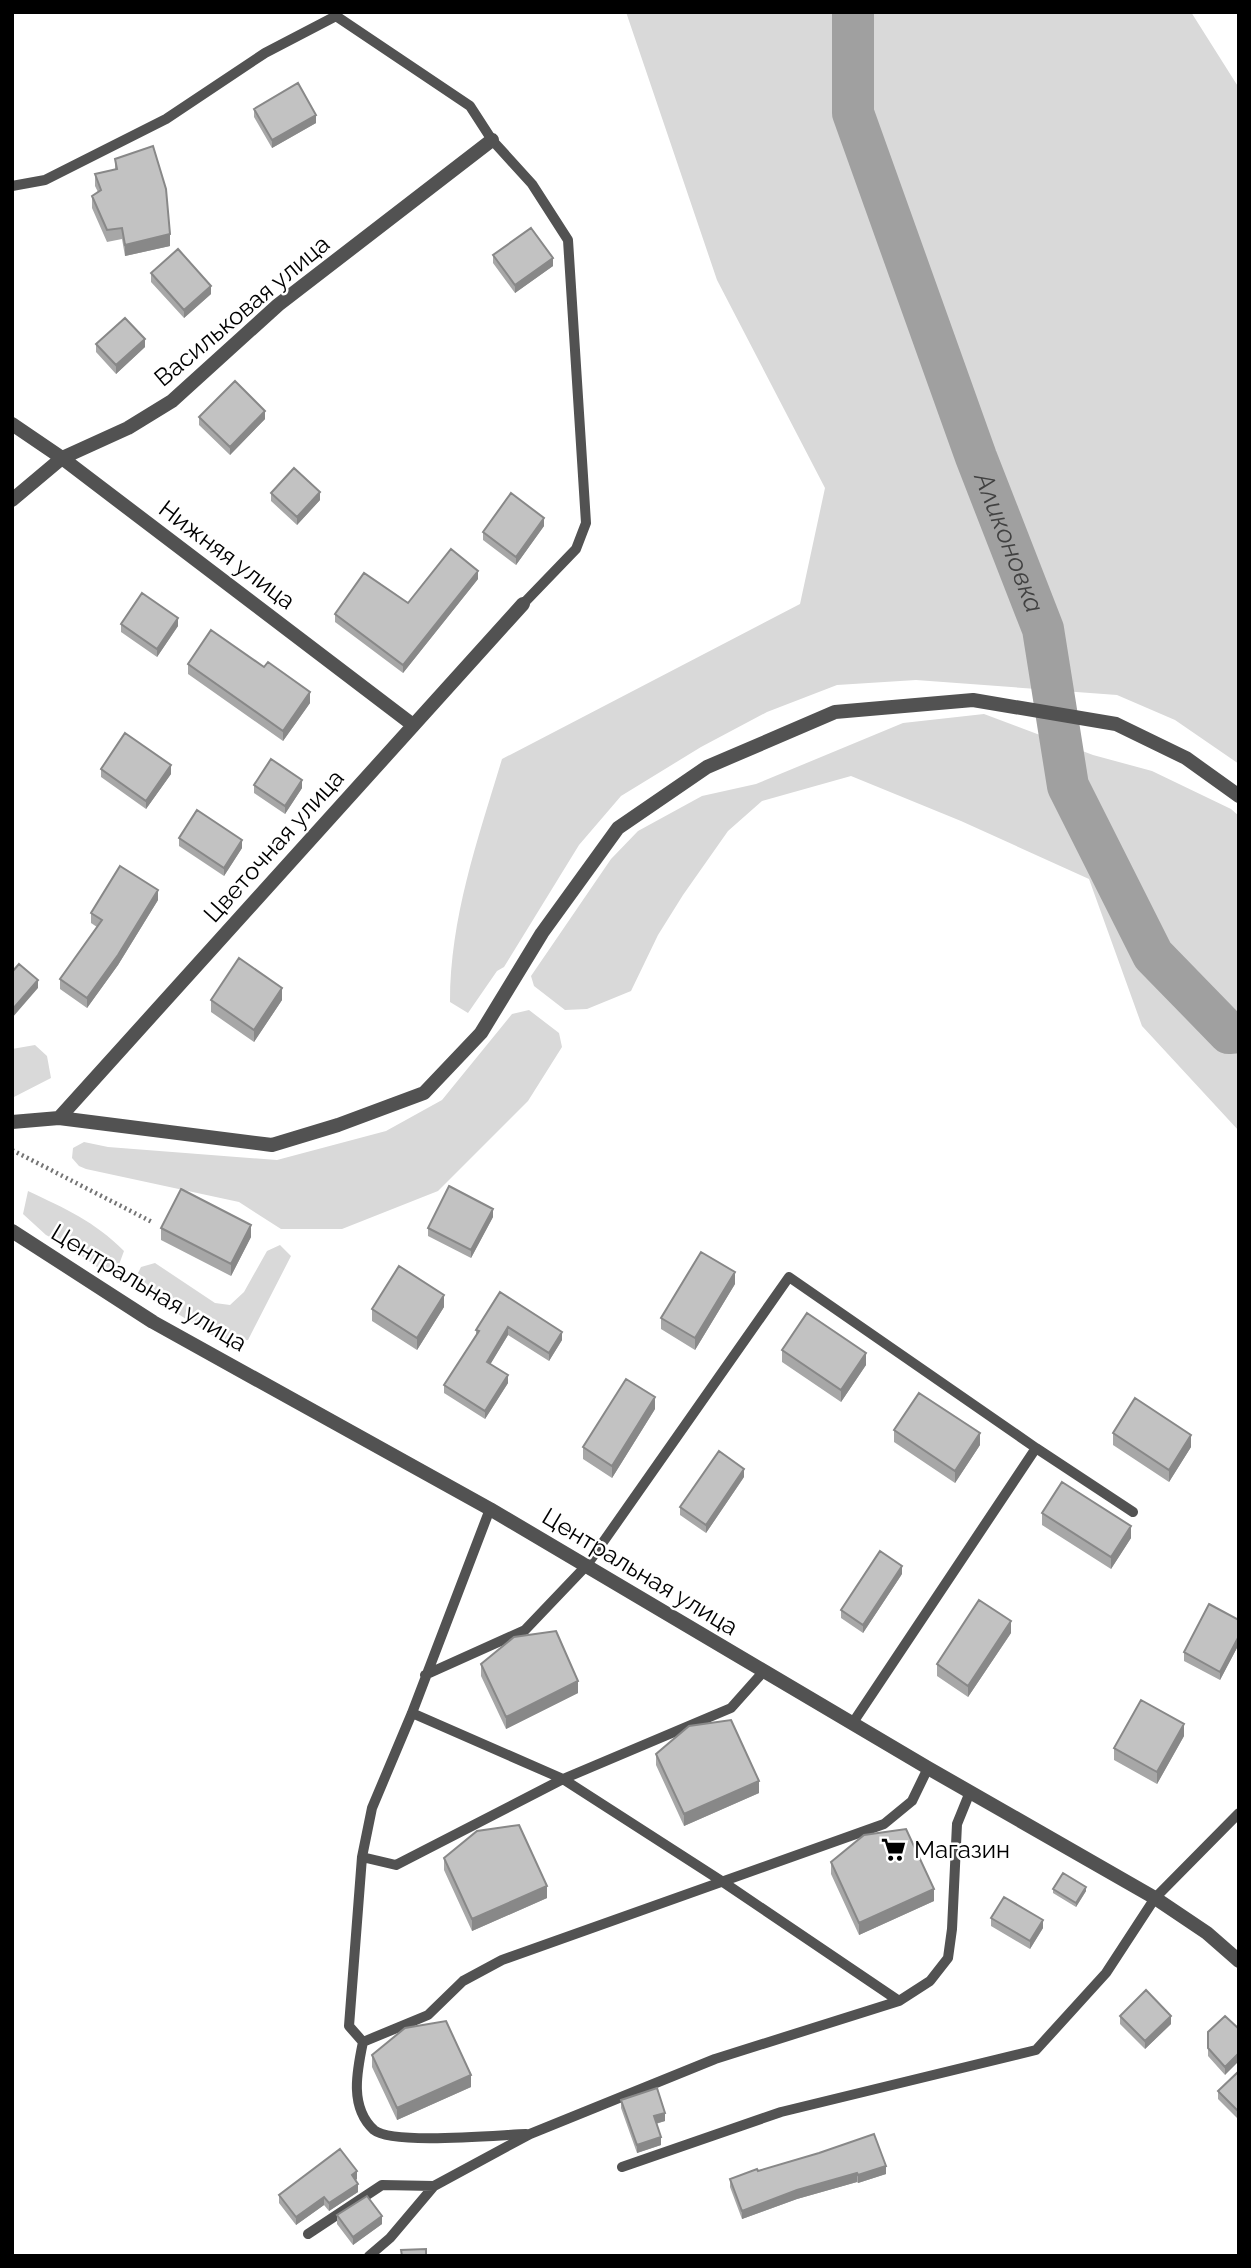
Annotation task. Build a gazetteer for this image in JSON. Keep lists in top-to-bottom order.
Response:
{
  "streets": {
    "street": [
      "Васильковая улица",
      "Нижняя улица",
      "Цветочная улица",
      "Центральная улица"
    ]
  },
  "crossings": [
    ["Васильковая улица", "Нижняя улица"],
    ["Нижняя улица", "Цветочная улица"]
  ],
  "water": ["Аликоновка"],
  "places": {
    "supermarket": ["Магазин"]
  }
}
